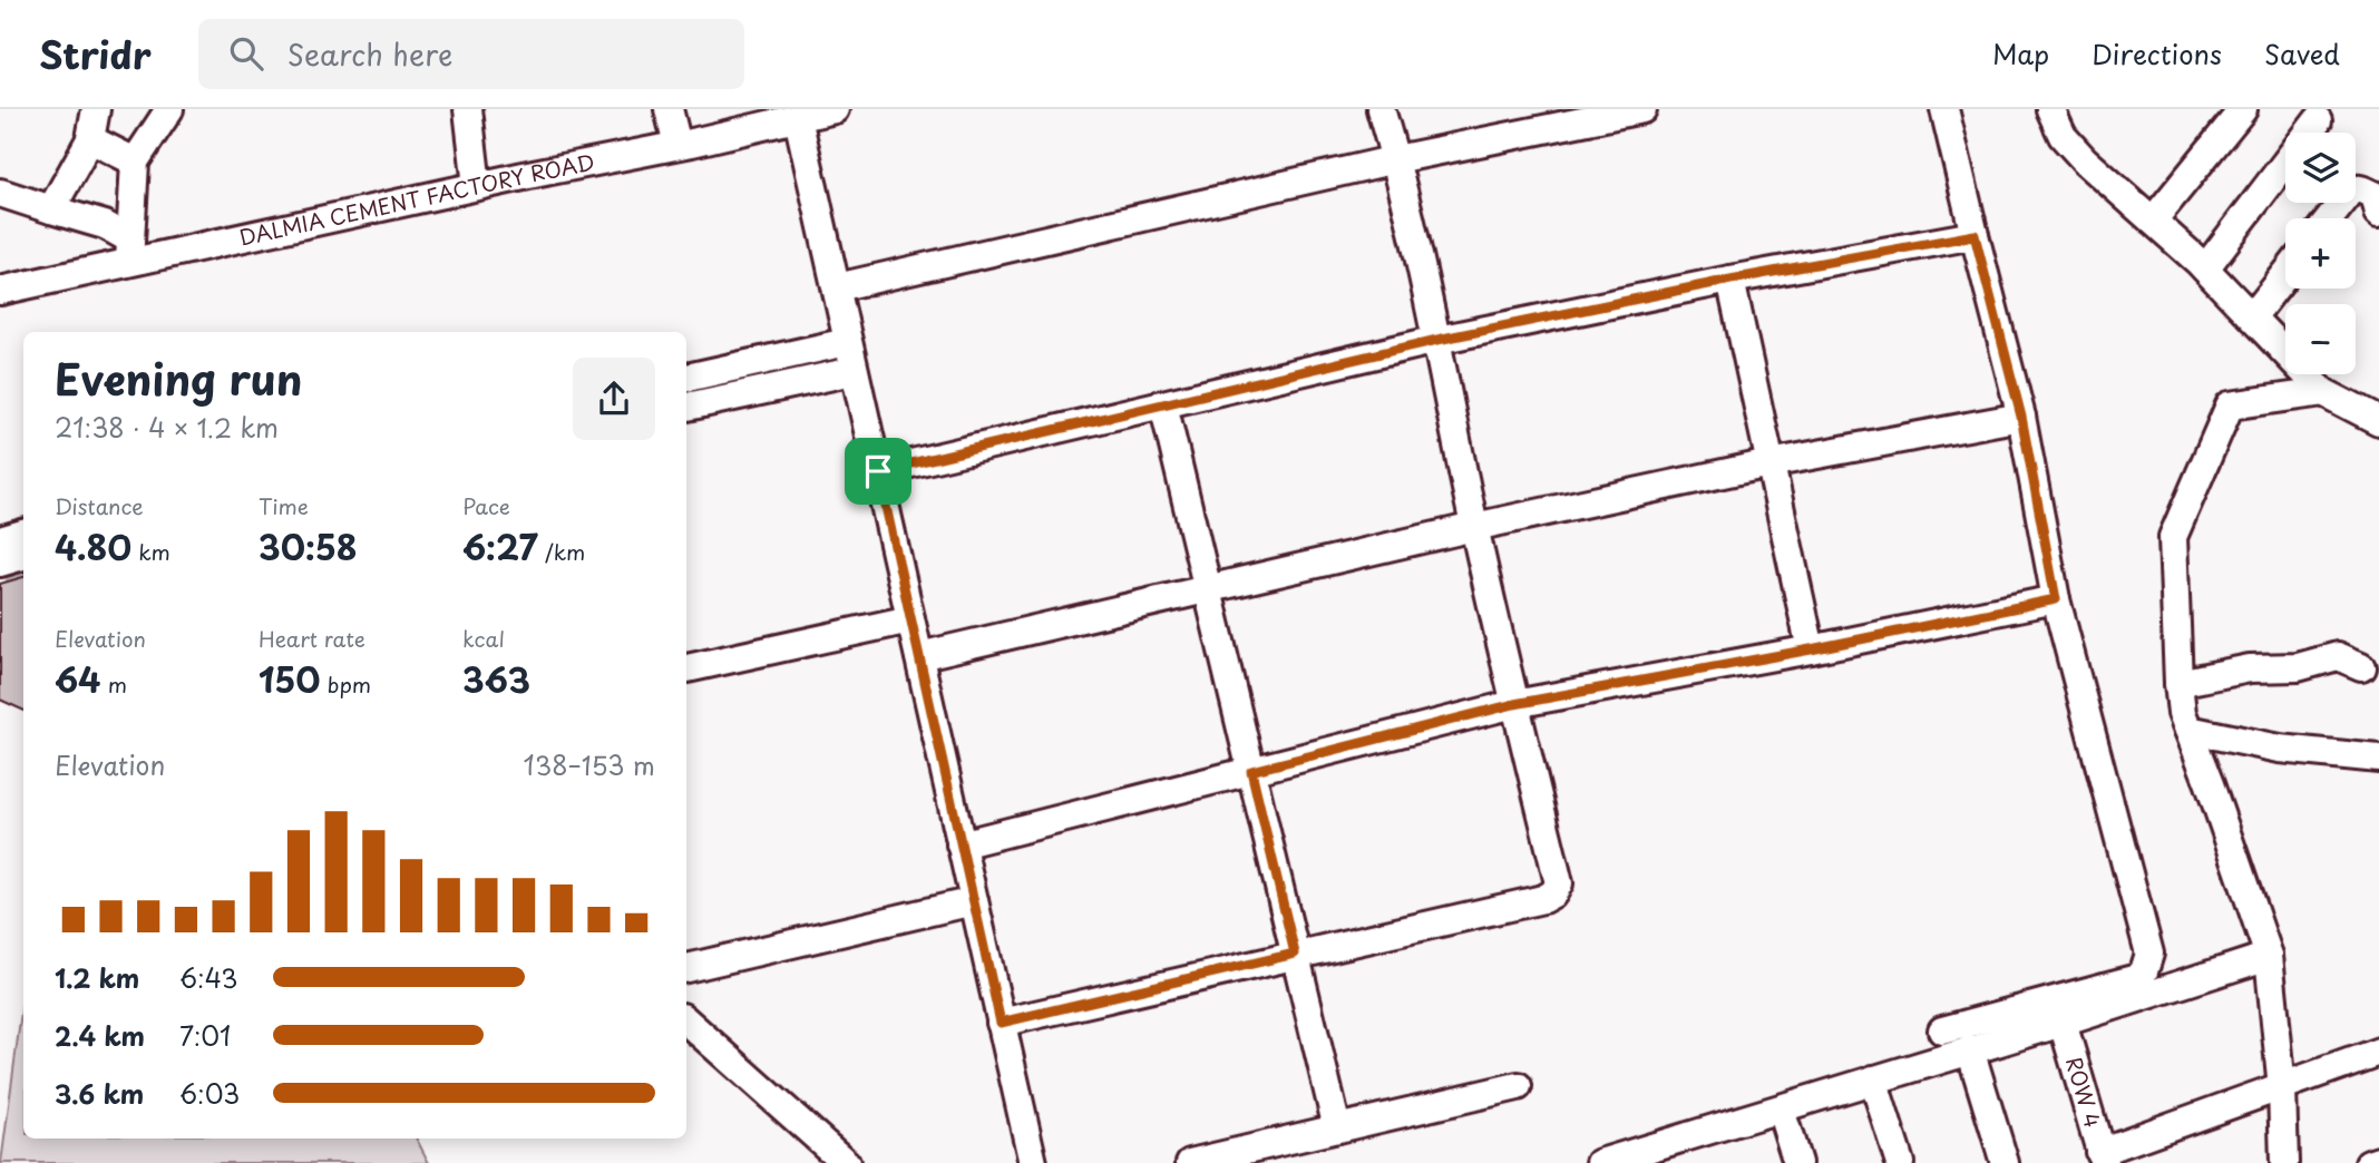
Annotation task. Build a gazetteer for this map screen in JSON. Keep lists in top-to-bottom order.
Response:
{
  "streets": {
    "street": ["DALMIA CEMENT FACTORY ROAD", "ROW 4"]
  },
  "page": {
    "header": "Stridr",
    "search": "Search here",
    "nav": ["Map", "Directions", "Saved"],
    "map_buttons": ["+", "−"],
    "heading": ["Evening run", "21:38 · 4 × 1.2 km"],
    "stats": [
      ["Distance", "4.80 km"],
      ["Time", "30:58"],
      ["Pace", "6:27 /km"],
      ["Elevation", "64 m"],
      ["Heart rate", "150 bpm"],
      ["kcal", "363"]
    ],
    "chart": ["Elevation", "138–153 m"],
    "list": [
      {
        "name": "1.2 km",
        "note": "6:43"
      },
      {
        "name": "2.4 km",
        "note": "7:01"
      },
      {
        "name": "3.6 km",
        "note": "6:03"
      }
    ]
  }
}
